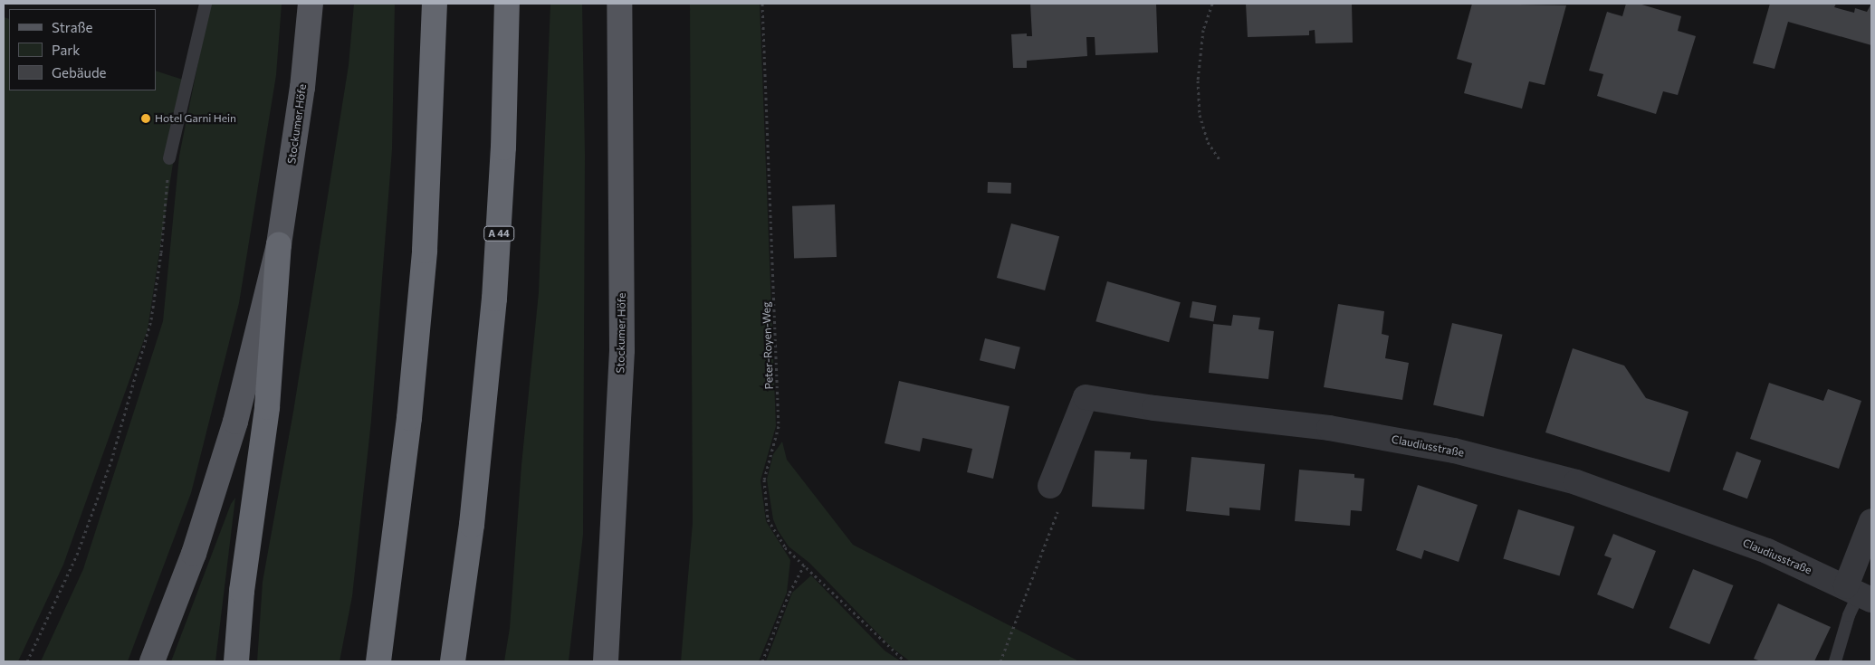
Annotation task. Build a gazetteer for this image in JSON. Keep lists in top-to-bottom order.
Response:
{
  "streets": {
    "highway": ["A 44"],
    "main road": ["Stockumer Höfe"],
    "street": ["Claudiusstraße"],
    "path": ["Peter-Royen-Weg"]
  },
  "places": ["Hotel Garni Hein"],
  "legend": ["Straße", "Park", "Gebäude"]
}
